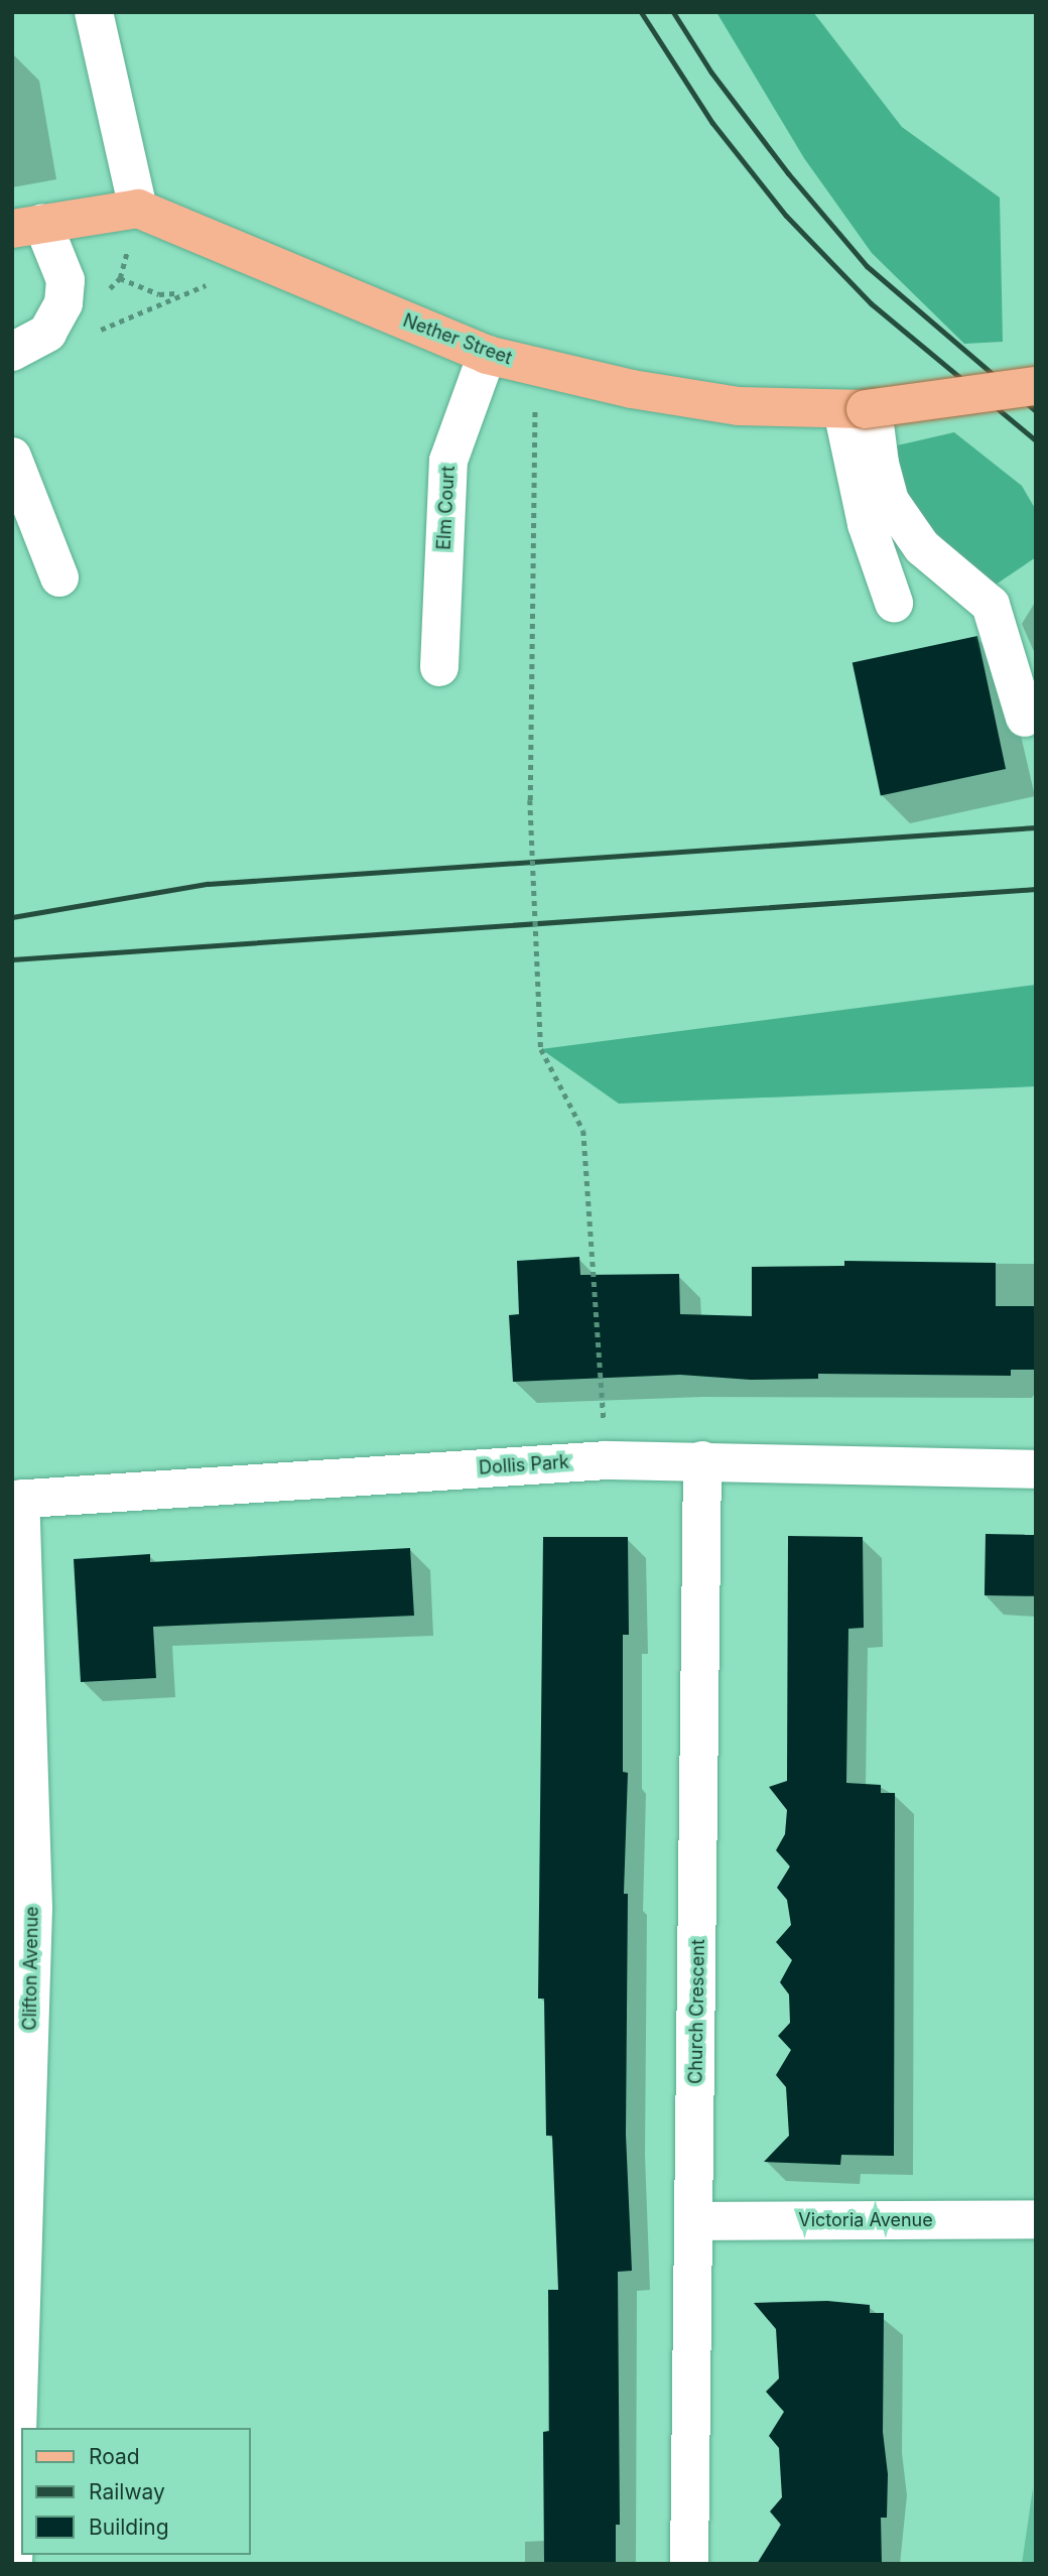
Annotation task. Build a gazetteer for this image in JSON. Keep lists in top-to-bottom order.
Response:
{
  "streets": {
    "main road": ["Nether Street"],
    "street": [
      "Elm Court",
      "Dollis Park",
      "Clifton Avenue",
      "Church Crescent",
      "Victoria Avenue"
    ]
  },
  "crossings": [
    ["Nether Street", "Elm Court"],
    ["Dollis Park", "Clifton Avenue"],
    ["Dollis Park", "Church Crescent"],
    ["Church Crescent", "Victoria Avenue"]
  ],
  "legend": ["Road", "Railway", "Building"]
}
